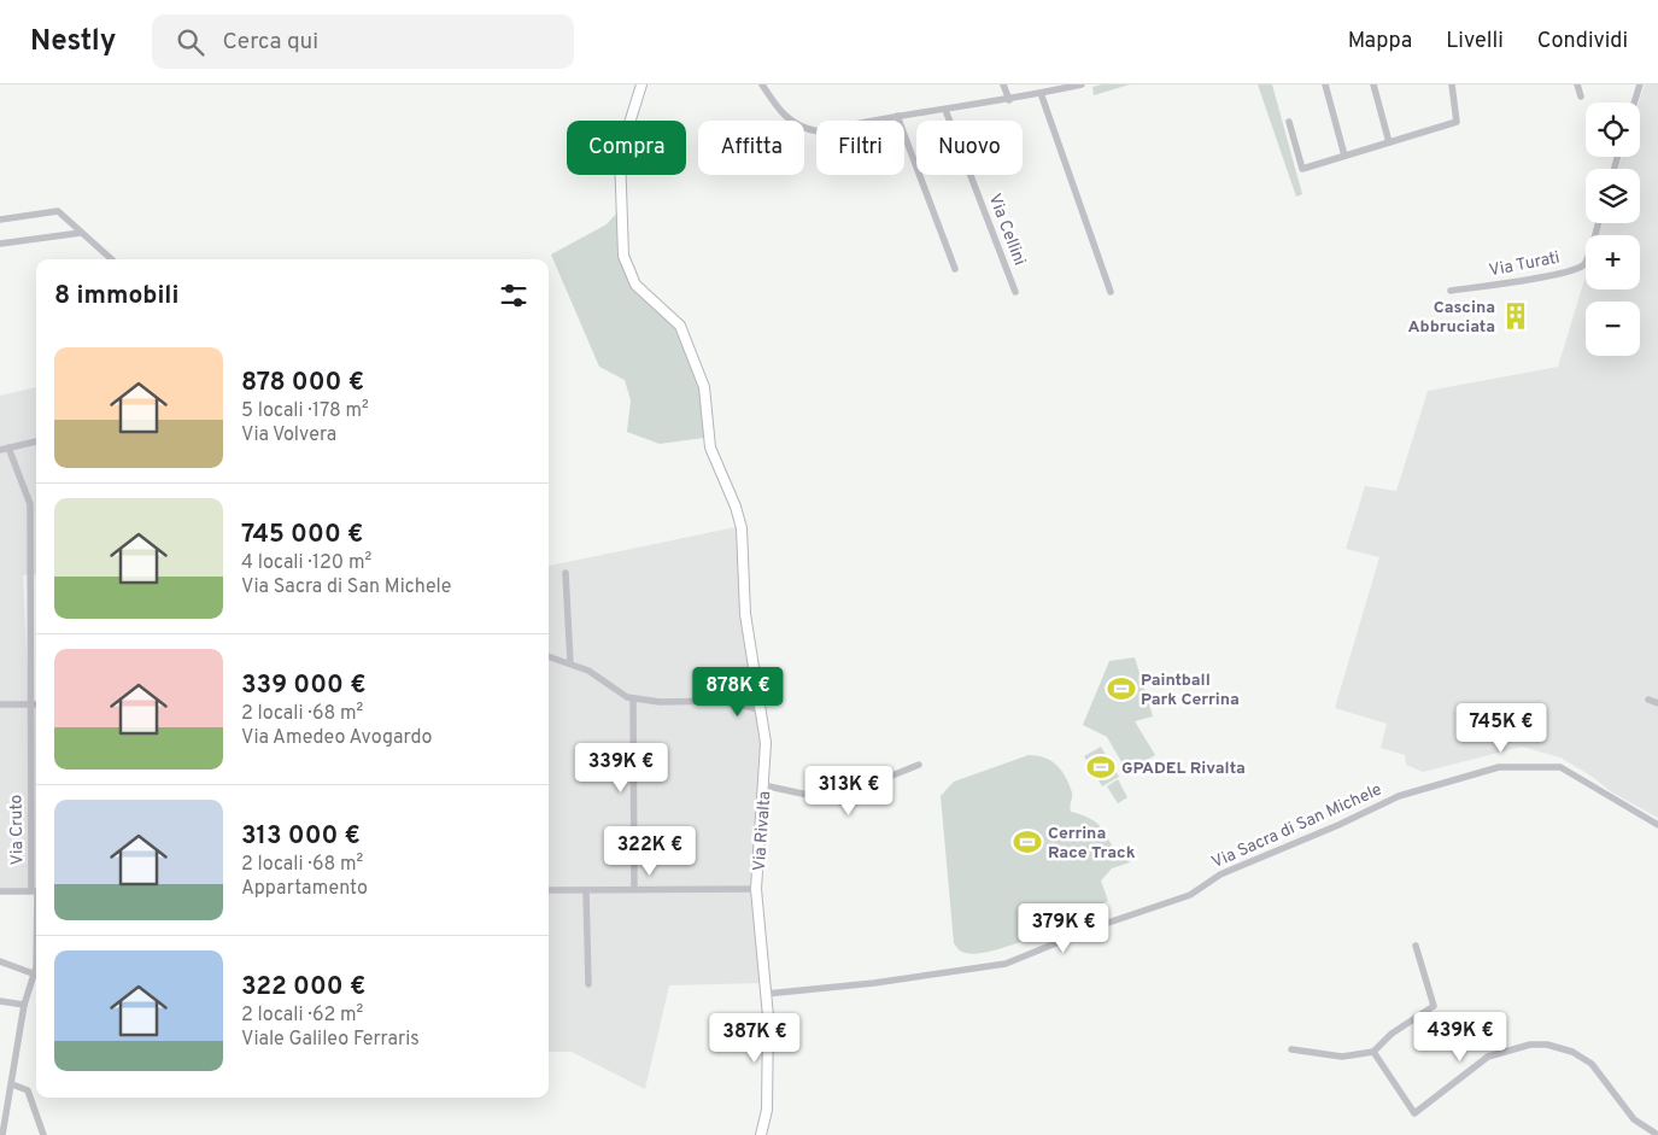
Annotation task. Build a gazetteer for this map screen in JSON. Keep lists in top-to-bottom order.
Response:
{
  "streets": {
    "street": [
      "Via Cellini",
      "Via Turati",
      "Via Sacra di San Michele",
      "Via Cruto",
      "Via Rivalta"
    ]
  },
  "crossings": [
    ["Via Sacra di San Michele", "Via Rivalta"]
  ],
  "places": {
    "building": ["Cascina Abbruciata"],
    "sports": ["Paintball Park Cerrina", "GPADEL Rivalta", "Cerrina Race Track"]
  },
  "page": {
    "header": "Nestly",
    "search": "Cerca qui",
    "nav": ["Mappa", "Livelli", "Condividi"],
    "map_buttons": ["+", "−"],
    "chip": [
      "Compra",
      "Affitta",
      "Filtri",
      "Nuovo"
    ],
    "heading": "8 immobili",
    "list": [
      {
        "name": "878 000 €",
        "note": "5 locali · 178 m² · Via Volvera"
      },
      {
        "name": "745 000 €",
        "note": "4 locali · 120 m² · Via Sacra di San Michele"
      },
      {
        "name": "339 000 €",
        "note": "2 locali · 68 m² · Via Amedeo Avogardo"
      },
      {
        "name": "313 000 €",
        "note": "2 locali · 68 m² · Appartamento"
      },
      {
        "name": "322 000 €",
        "note": "2 locali · 62 m² · Viale Galileo Ferraris"
      }
    ],
    "price": [
      "878K €",
      "745K €",
      "339K €",
      "313K €",
      "322K €",
      "379K €",
      "439K €",
      "387K €"
    ]
  }
}
